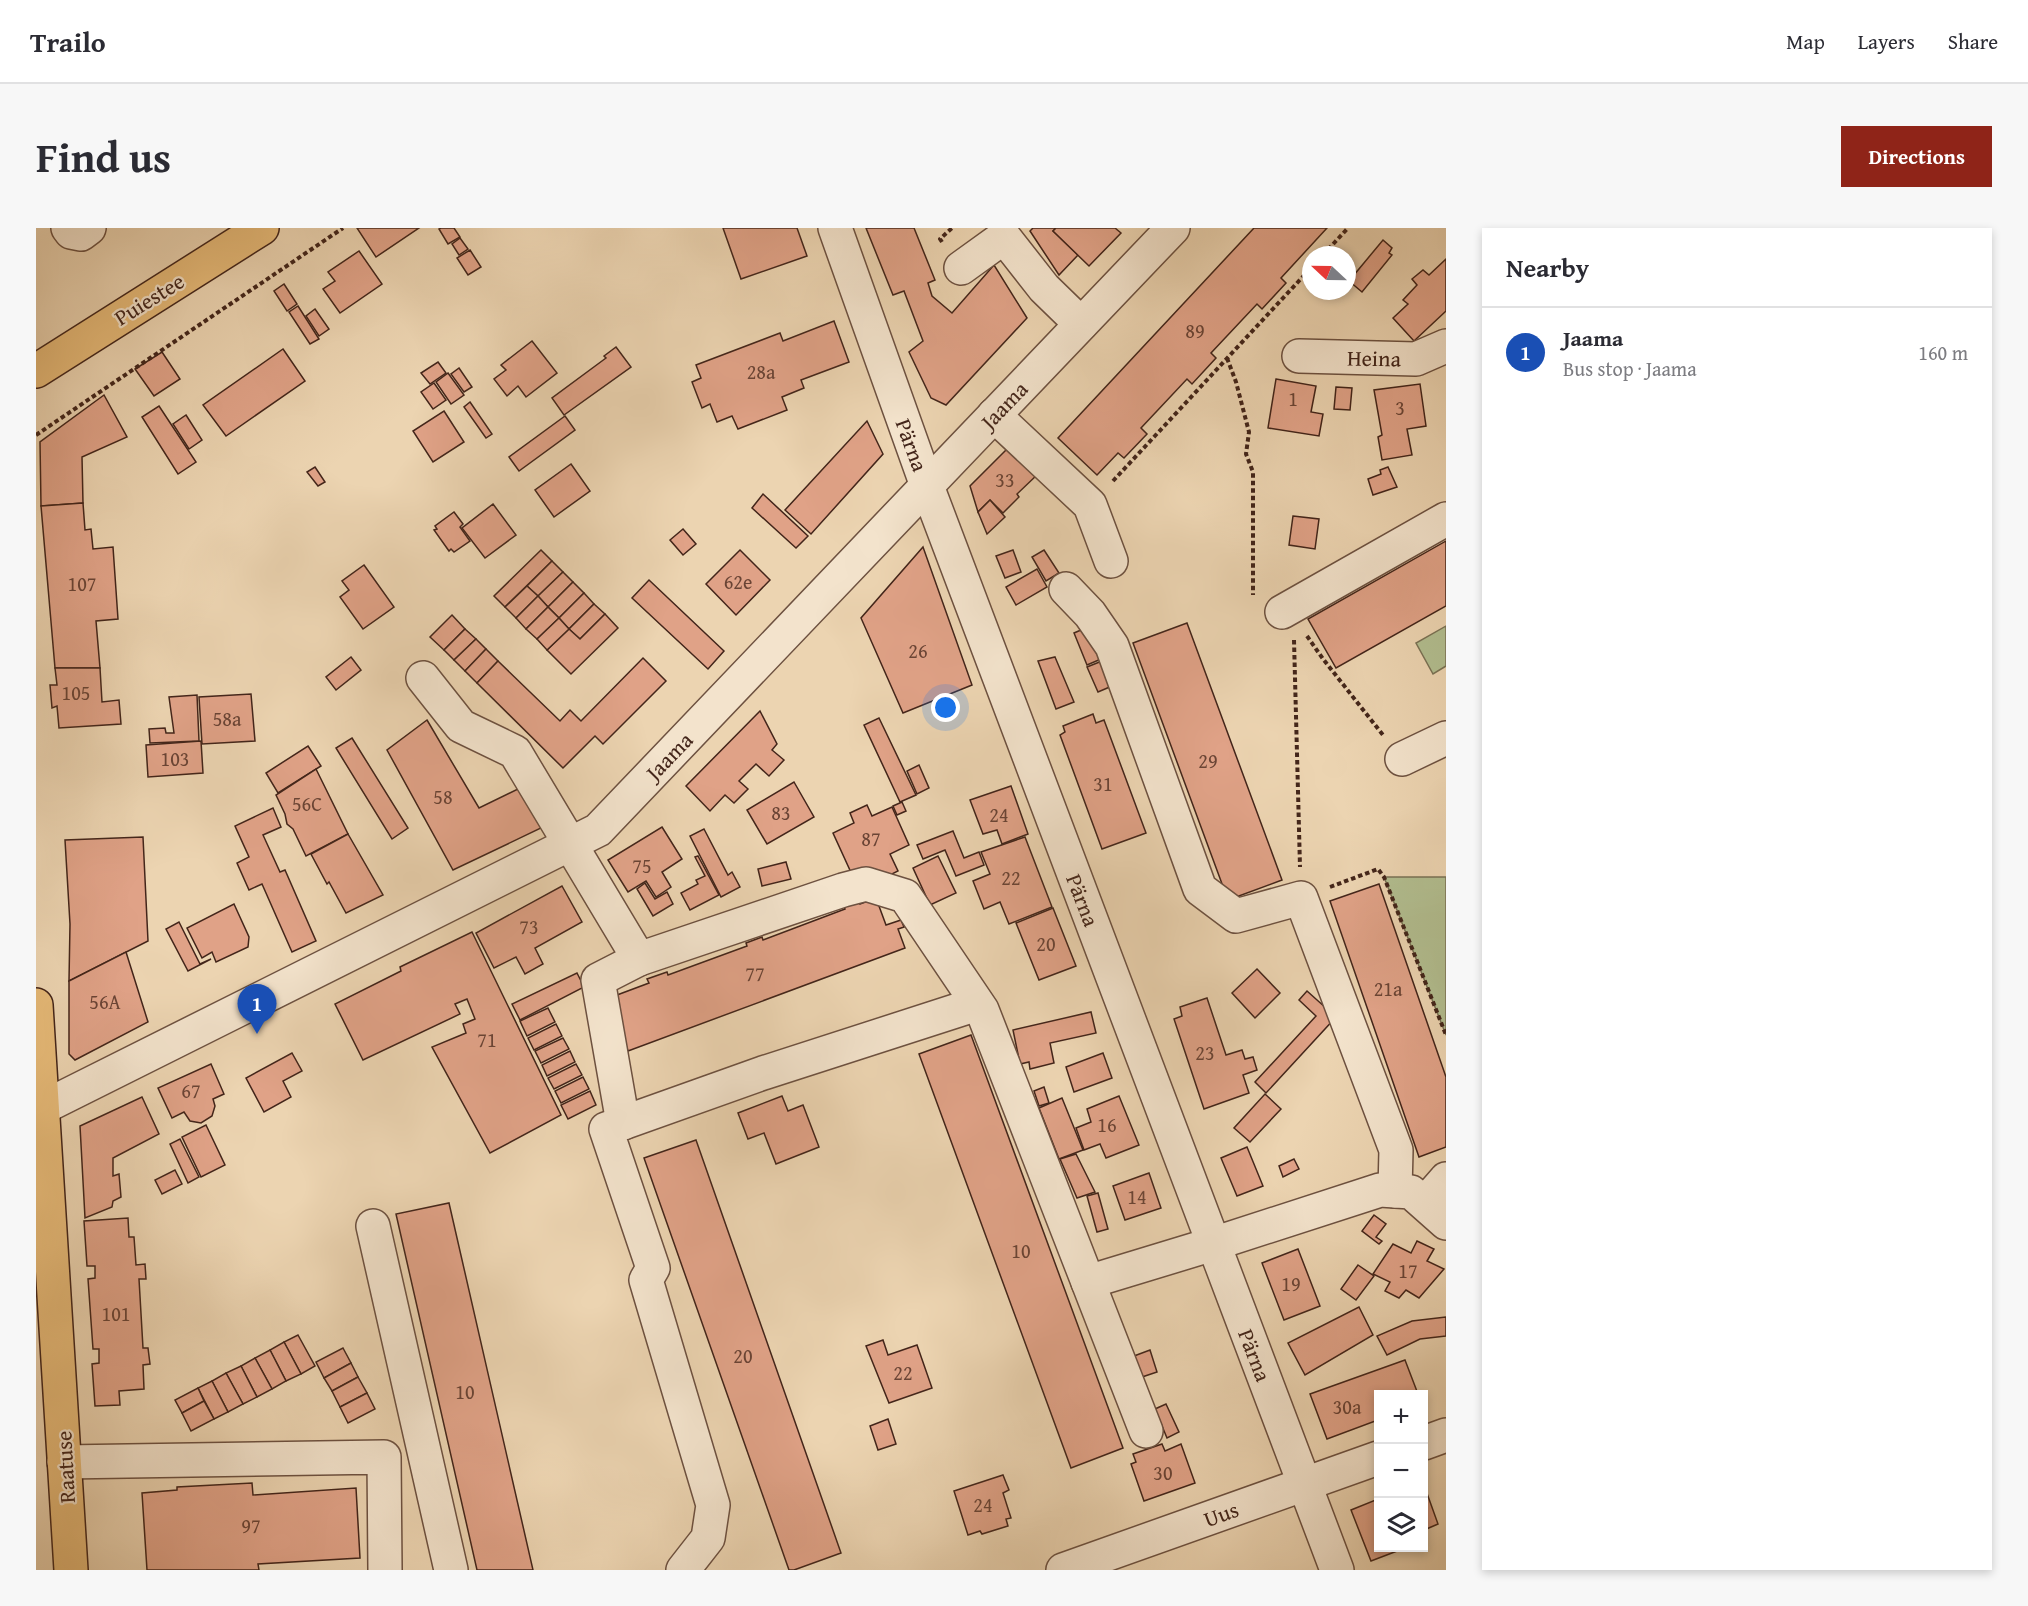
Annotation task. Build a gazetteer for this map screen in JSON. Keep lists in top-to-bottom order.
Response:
{
  "streets": {
    "main road": ["Puiestee", "Raatuse"],
    "street": [
      "Heina",
      "Jaama",
      "Pärna",
      "Uus"
    ]
  },
  "crossings": [
    ["Jaama", "Pärna"],
    ["Jaama", "Raatuse"],
    ["Pärna", "Uus"]
  ],
  "house_numbers": [
    "89",
    "28a",
    "1",
    "3",
    "33",
    "62e",
    "107",
    "26",
    "105",
    "58a",
    "103",
    "29",
    "31",
    "58",
    "56C",
    "83",
    "24",
    "87",
    "75",
    "22",
    "73",
    "20",
    "77",
    "21a",
    "56A",
    "71",
    "23",
    "67",
    "16",
    "14",
    "10",
    "17",
    "19",
    "101",
    "20",
    "22",
    "10",
    "30a",
    "30",
    "24",
    "97"
  ],
  "north": "left",
  "page": {
    "header": "Trailo",
    "nav": ["Map", "Layers", "Share"],
    "title": "Find us",
    "buttons": "Directions",
    "heading": "Nearby",
    "list": [
      {
        "mark": "1",
        "name": "Jaama",
        "note": "Bus stop · Jaama",
        "value": "160 m"
      }
    ],
    "pins": "1",
    "map_buttons": ["+", "−"]
  }
}
